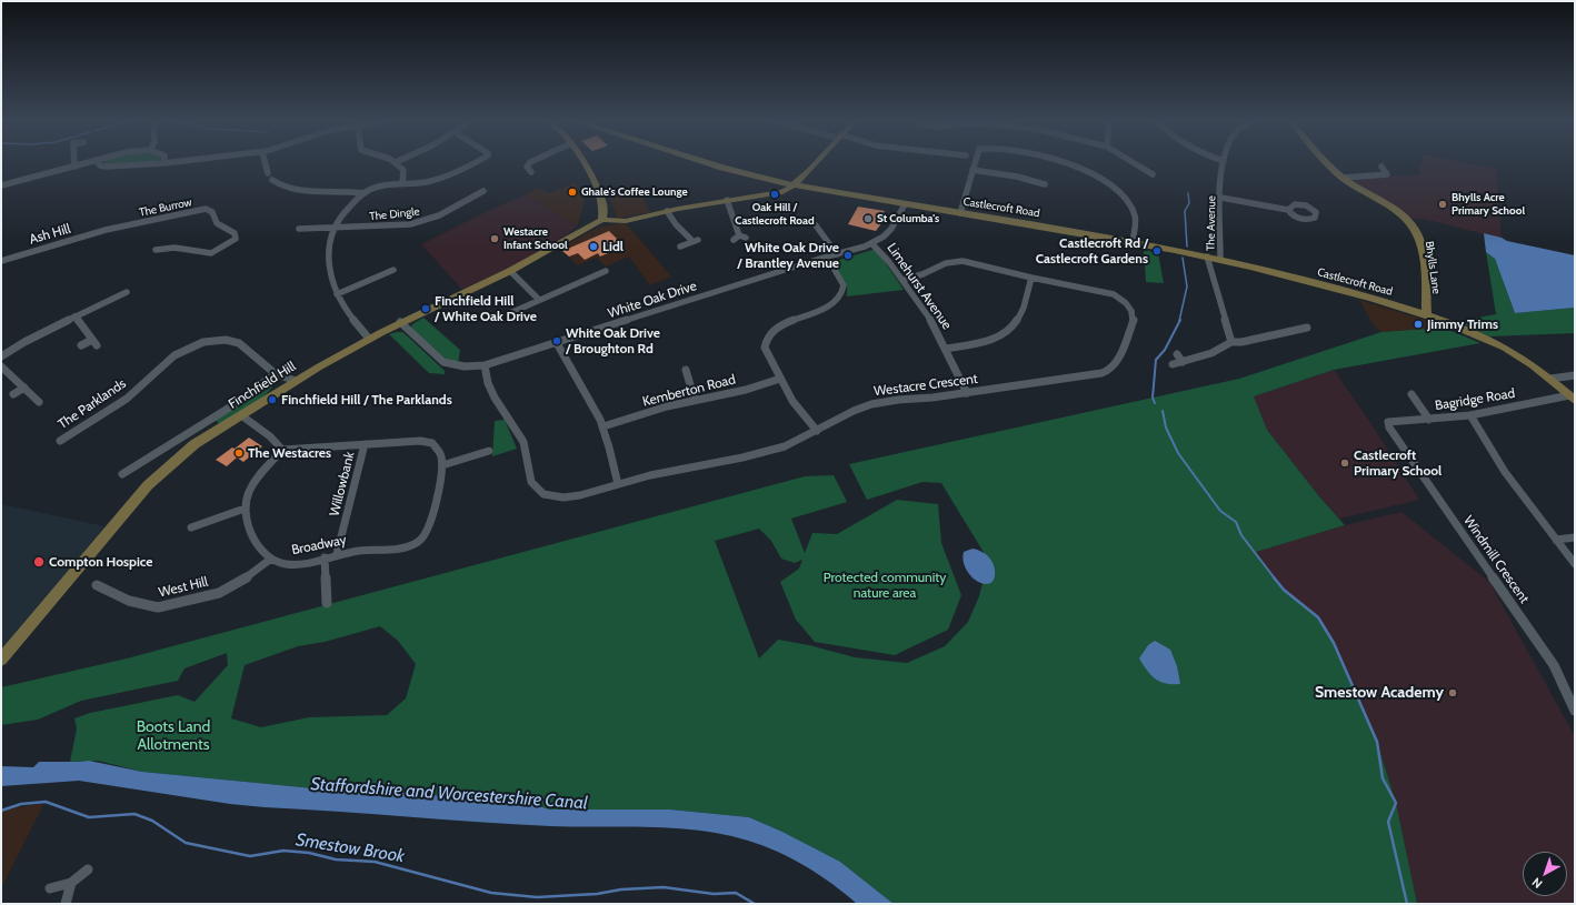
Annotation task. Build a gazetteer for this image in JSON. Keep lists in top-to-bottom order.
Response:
{
  "streets": {
    "street": [
      "The Burrow",
      "Castlecroft Road",
      "The Dingle",
      "The Avenue",
      "Ash Hill",
      "Bhylls Lane",
      "Limehurst Avenue",
      "White Oak Drive",
      "Finchfield Hill",
      "Westacre Crescent",
      "Kemberton Road",
      "Bagridge Road",
      "The Parklands",
      "Willowbank",
      "Broadway",
      "Windmill Crescent",
      "West Hill"
    ]
  },
  "crossings": [
    ["The Burrow", "Ash Hill"],
    ["Castlecroft Road", "The Avenue"],
    ["Castlecroft Road", "Bhylls Lane"],
    ["Castlecroft Road", "White Oak Drive"],
    ["Castlecroft Road", "Bagridge Road"],
    ["Limehurst Avenue", "White Oak Drive"],
    ["Limehurst Avenue", "Westacre Crescent"],
    ["White Oak Drive", "Finchfield Hill"],
    ["White Oak Drive", "Westacre Crescent"],
    ["Finchfield Hill", "The Parklands"],
    ["Bagridge Road", "Windmill Crescent"],
    ["Willowbank", "Broadway"],
    ["Broadway", "West Hill"]
  ],
  "water": ["Staffordshire and Worcestershire Canal", "Smestow Brook"],
  "parks": ["Protected community nature area", "Boots Land Allotments"],
  "places": [
    "Ghale's Coffee Lounge",
    "Oak Hill / Castlecroft Road",
    "Bhylls Acre Primary School",
    "St Columba's",
    "Westacre Infant School",
    "Lidl",
    "Castlecroft Rd / Castlecroft Gardens",
    "White Oak Drive / Brantley Avenue",
    "Finchfield Hill / White Oak Drive",
    "Jimmy Trims",
    "White Oak Drive / Broughton Rd",
    "Finchfield Hill / The Parklands",
    "The Westacres",
    "Castlecroft Primary School",
    "Compton Hospice",
    "Smestow Academy"
  ],
  "north": "bottom left"
}
